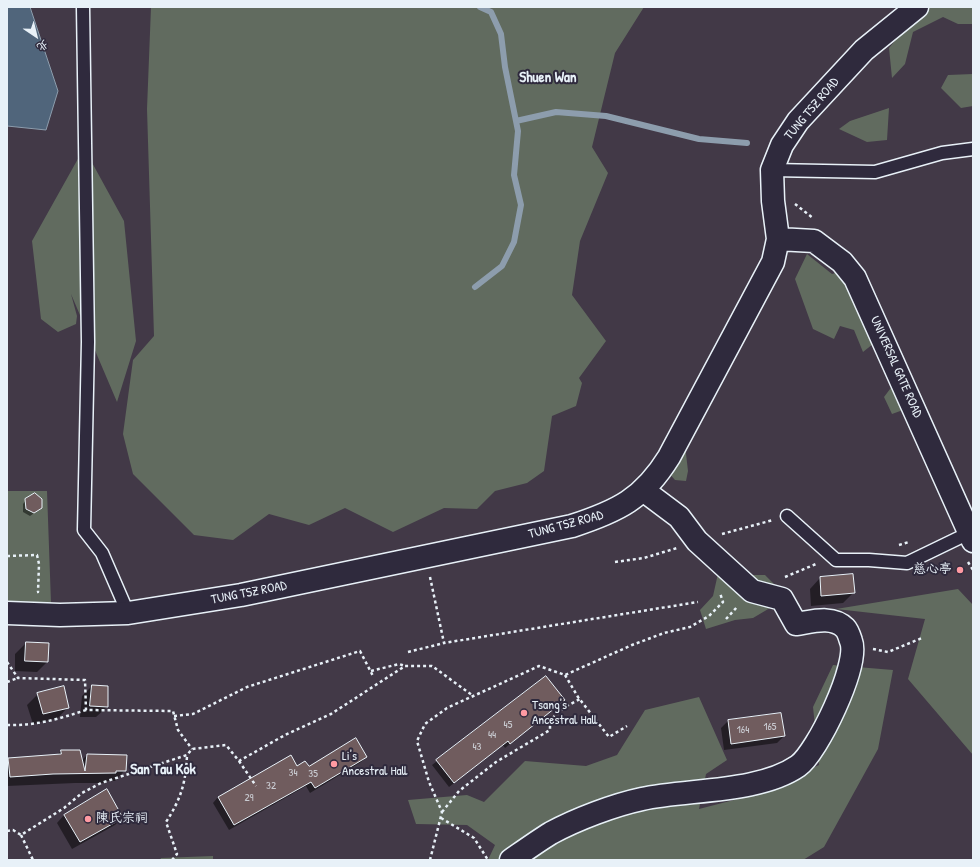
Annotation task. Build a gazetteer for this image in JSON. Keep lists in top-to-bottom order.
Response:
{
  "streets": {
    "street": ["TUNG TSZ ROAD", "UNIVERSAL GATE ROAD"]
  },
  "crossings": [
    ["TUNG TSZ ROAD", "UNIVERSAL GATE ROAD"]
  ],
  "districts": ["Shuen Wan", "San Tau Kok"],
  "places": [
    "慈心亭",
    "Tsang's Ancestral Hall",
    "Li's Ancestral Hall",
    "陳氏宗祠"
  ],
  "house_numbers": [
    "45",
    "165",
    "164",
    "44",
    "43",
    "34",
    "35",
    "32",
    "29"
  ],
  "north": "bottom right"
}
